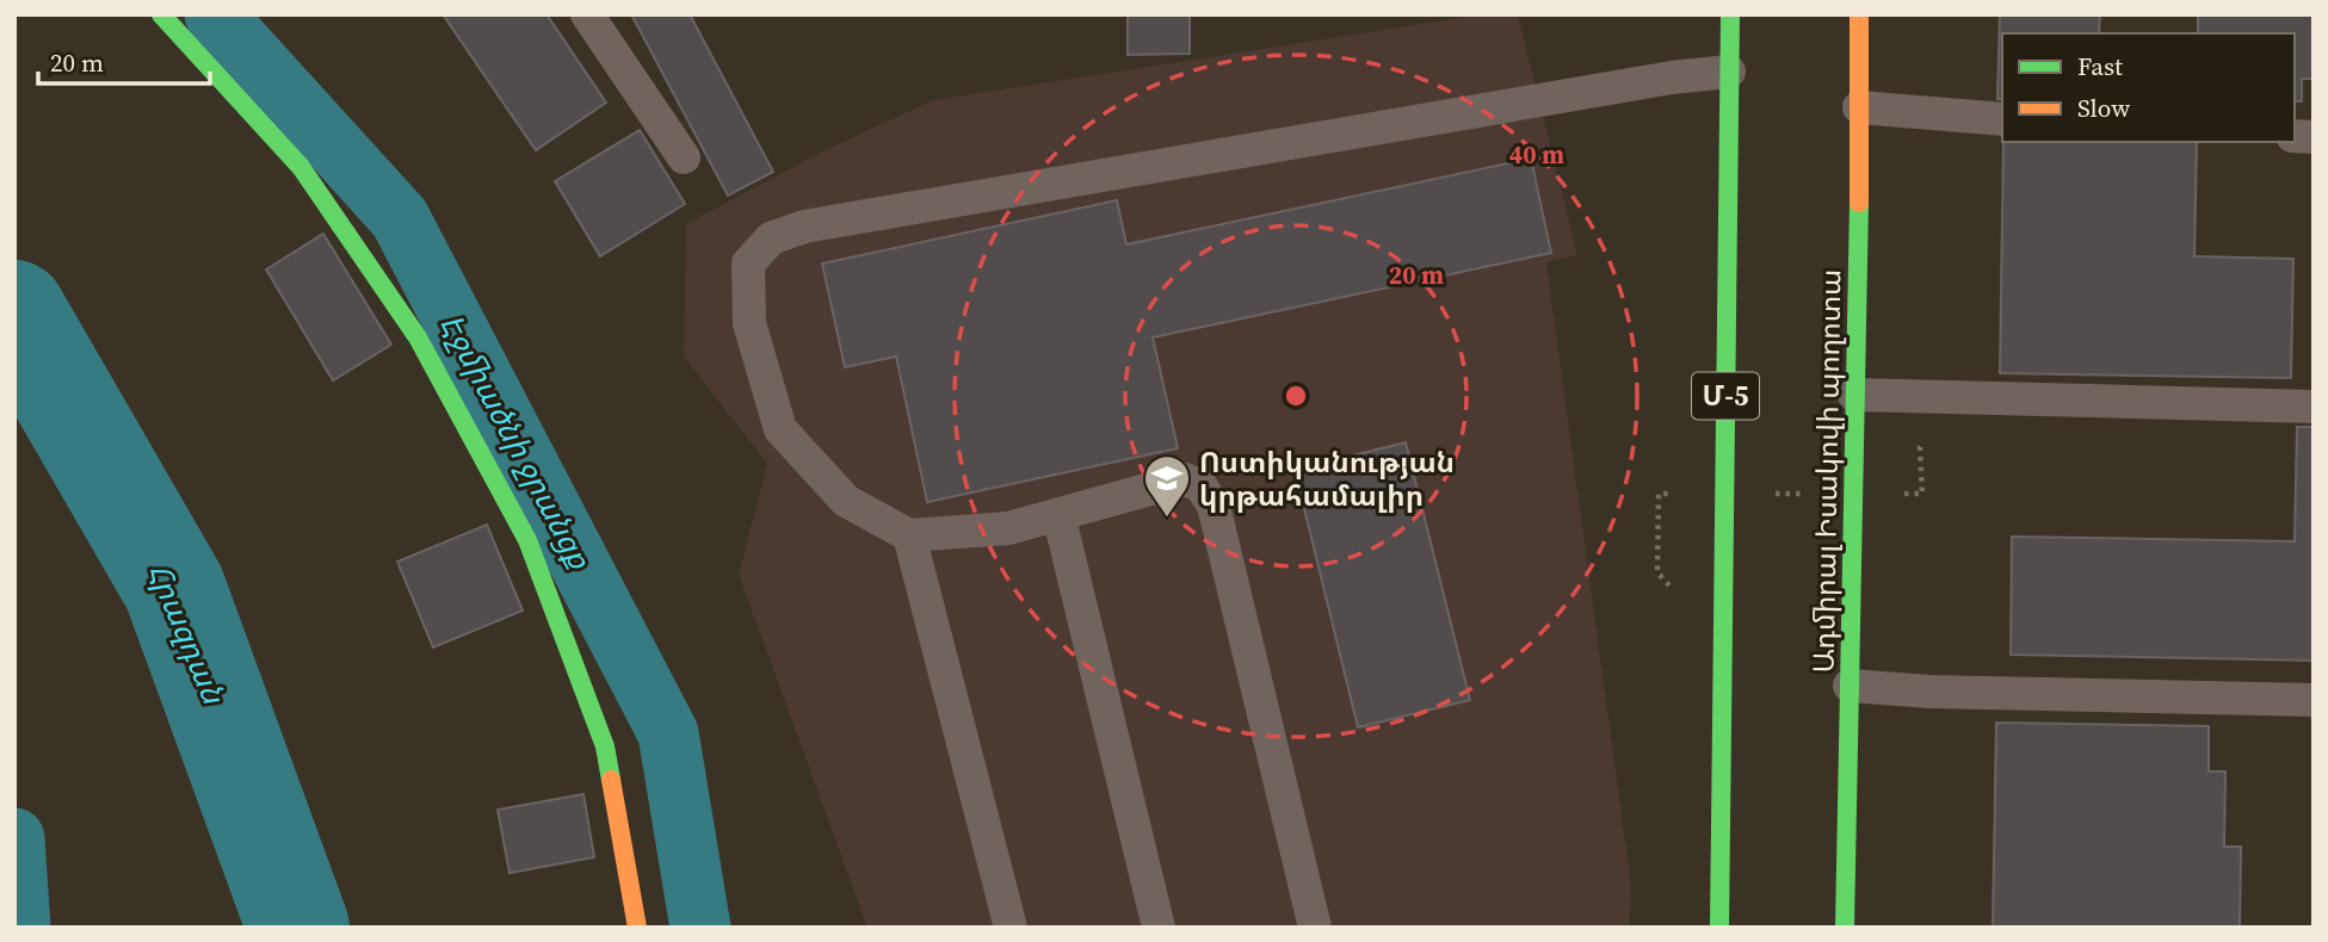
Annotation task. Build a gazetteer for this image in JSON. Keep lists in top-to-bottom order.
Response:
{
  "streets": {
    "main road": ["Մ-5", "Ադմիրալ Իսակովի պողոտա"]
  },
  "water": ["Էջմիածնի ջրանցք", "Հրազդան"],
  "places": {
    "school or university": ["Ոստիկանության կրթահամալիր"]
  },
  "legend": ["Fast", "Slow"],
  "scale_bar": "20 m",
  "rings": ["40 m", "20 m"]
}
